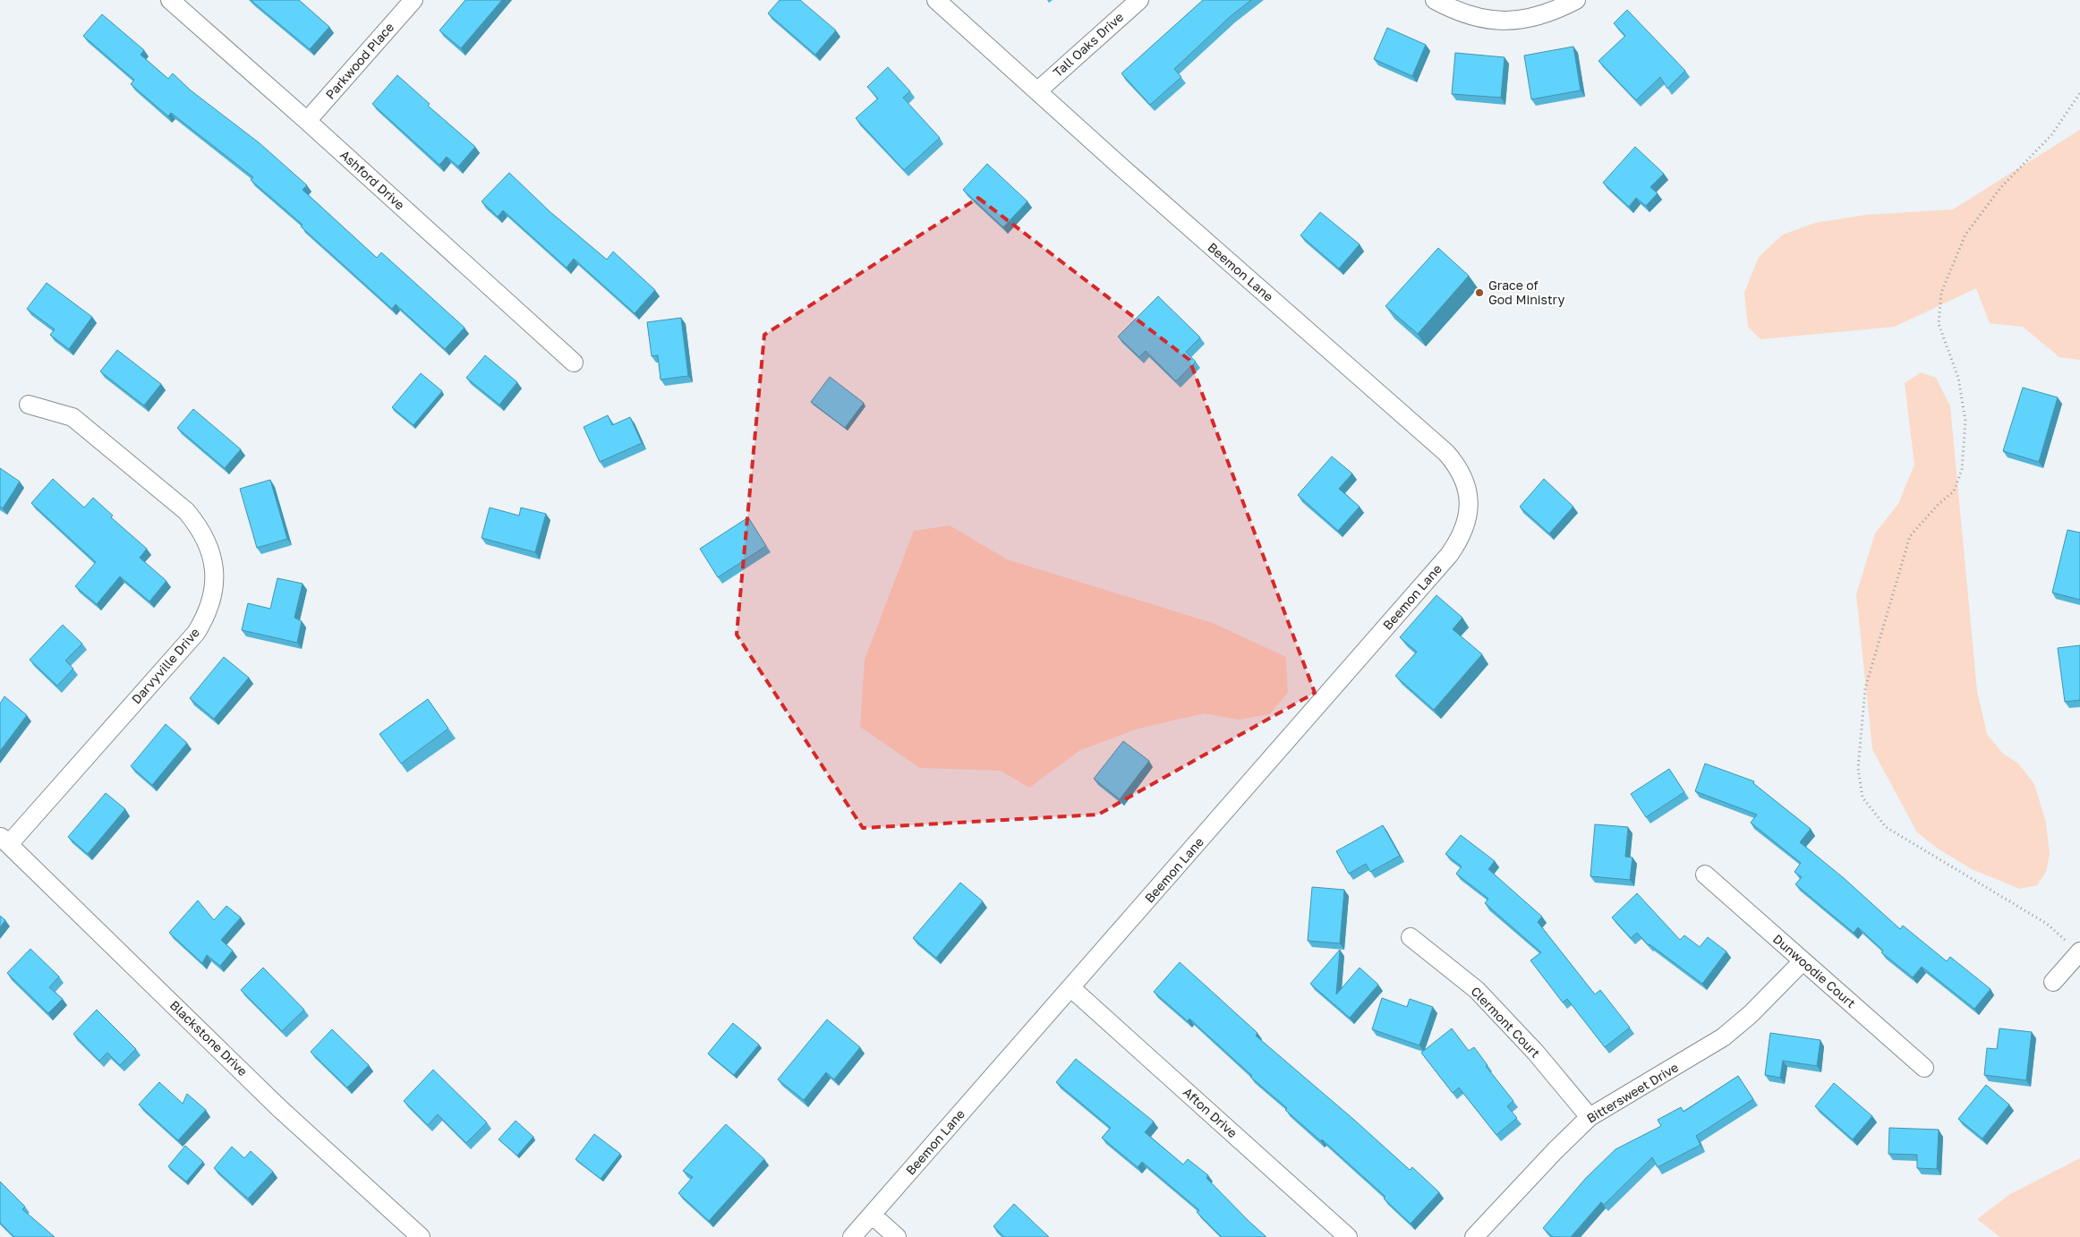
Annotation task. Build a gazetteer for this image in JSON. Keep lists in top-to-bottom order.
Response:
{
  "streets": {
    "street": [
      "Tall Oaks Drive",
      "Parkwood Place",
      "Ashford Drive",
      "Beemon Lane",
      "Darvyville Drive",
      "Dunwoodie Court",
      "Clermont Court",
      "Blackstone Drive",
      "Bittersweet Drive",
      "Afton Drive"
    ]
  },
  "crossings": [
    ["Tall Oaks Drive", "Beemon Lane"],
    ["Parkwood Place", "Ashford Drive"],
    ["Beemon Lane", "Afton Drive"],
    ["Darvyville Drive", "Blackstone Drive"],
    ["Dunwoodie Court", "Bittersweet Drive"],
    ["Clermont Court", "Bittersweet Drive"]
  ],
  "places": ["Grace of God Ministry"]
}
